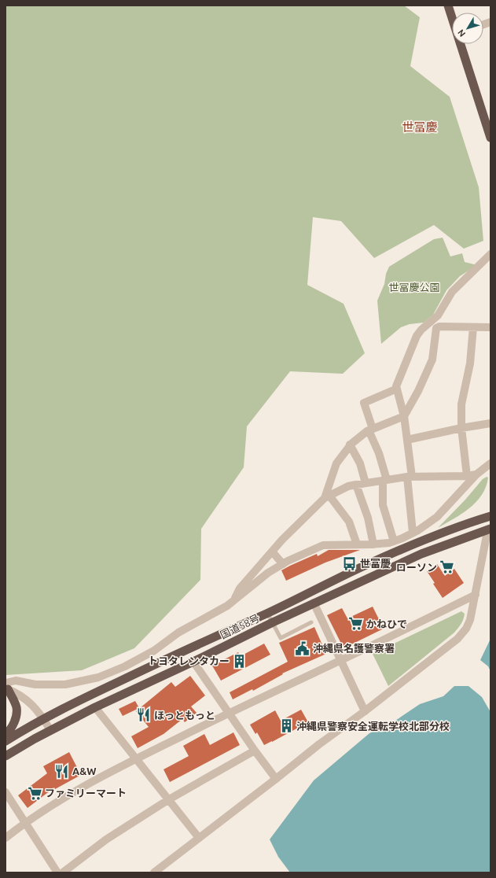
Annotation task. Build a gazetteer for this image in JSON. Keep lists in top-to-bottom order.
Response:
{
  "streets": {
    "highway": ["国道58号"]
  },
  "districts": ["世冨慶"],
  "parks": ["世冨慶公園"],
  "places": {
    "bus stop": ["世冨慶"],
    "supermarket": ["ローソン", "かねひで", "ファミリーマート"],
    "public building": ["沖縄県名護警察署"],
    "building": ["トヨタレンタカー", "沖縄県警察安全運転学校北部分校"],
    "restaurant": ["ほっともっと", "A&W"]
  },
  "north": "bottom left"
}
